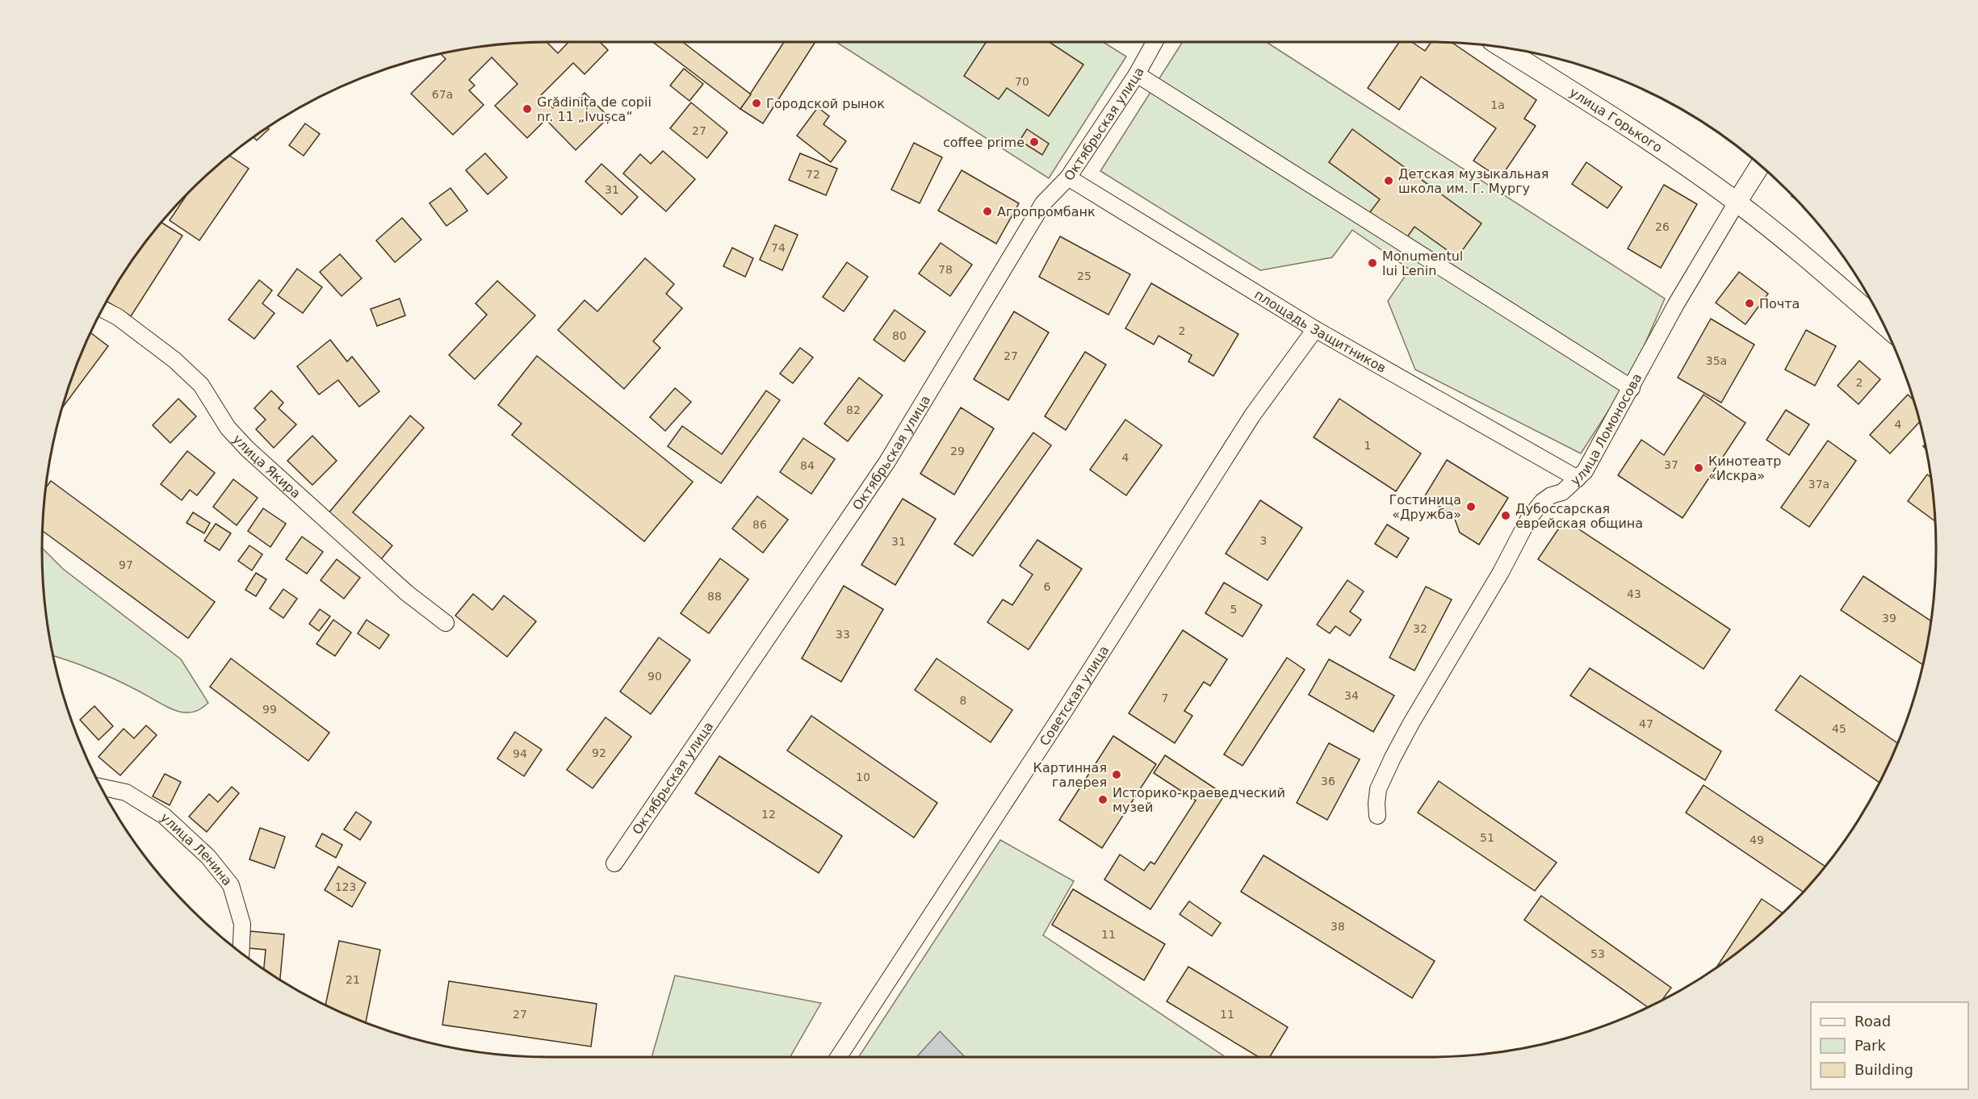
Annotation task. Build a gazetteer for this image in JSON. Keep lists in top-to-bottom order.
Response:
{
  "streets": {
    "street": [
      "улица Горького",
      "Октябрьская улица",
      "площадь Защитников",
      "улица Ломоносова",
      "улица Якира",
      "Советская улица",
      "улица Ленина"
    ]
  },
  "crossings": [
    ["улица Горького", "улица Ломоносова"],
    ["Октябрьская улица", "площадь Защитников"],
    ["площадь Защитников", "улица Ломоносова"],
    ["площадь Защитников", "Советская улица"]
  ],
  "places": [
    "Городской рынок",
    "Grădinița de copii nr. 11 „Ivușca“",
    "coffee prime",
    "Детская музыкальная школа им. Г. Мургу",
    "Агропромбанк",
    "Monumentul lui Lenin",
    "Почта",
    "Кинотеатр «Искра»",
    "Гостиница «Дружба»",
    "Дубоссарская еврейская община",
    "Картинная галерея",
    "Историко-краеведческий музей"
  ],
  "house_numbers": [
    "70",
    "67а",
    "1а",
    "27",
    "72",
    "31",
    "26",
    "74",
    "78",
    "25",
    "2",
    "80",
    "27",
    "35а",
    "2",
    "82",
    "4",
    "1",
    "29",
    "4",
    "37",
    "84",
    "37а",
    "86",
    "3",
    "31",
    "97",
    "6",
    "43",
    "88",
    "5",
    "39",
    "32",
    "33",
    "90",
    "34",
    "7",
    "8",
    "99",
    "47",
    "45",
    "92",
    "94",
    "10",
    "36",
    "12",
    "51",
    "49",
    "123",
    "38",
    "11",
    "53",
    "21",
    "27",
    "11"
  ],
  "legend": ["Road", "Park", "Building"]
}
